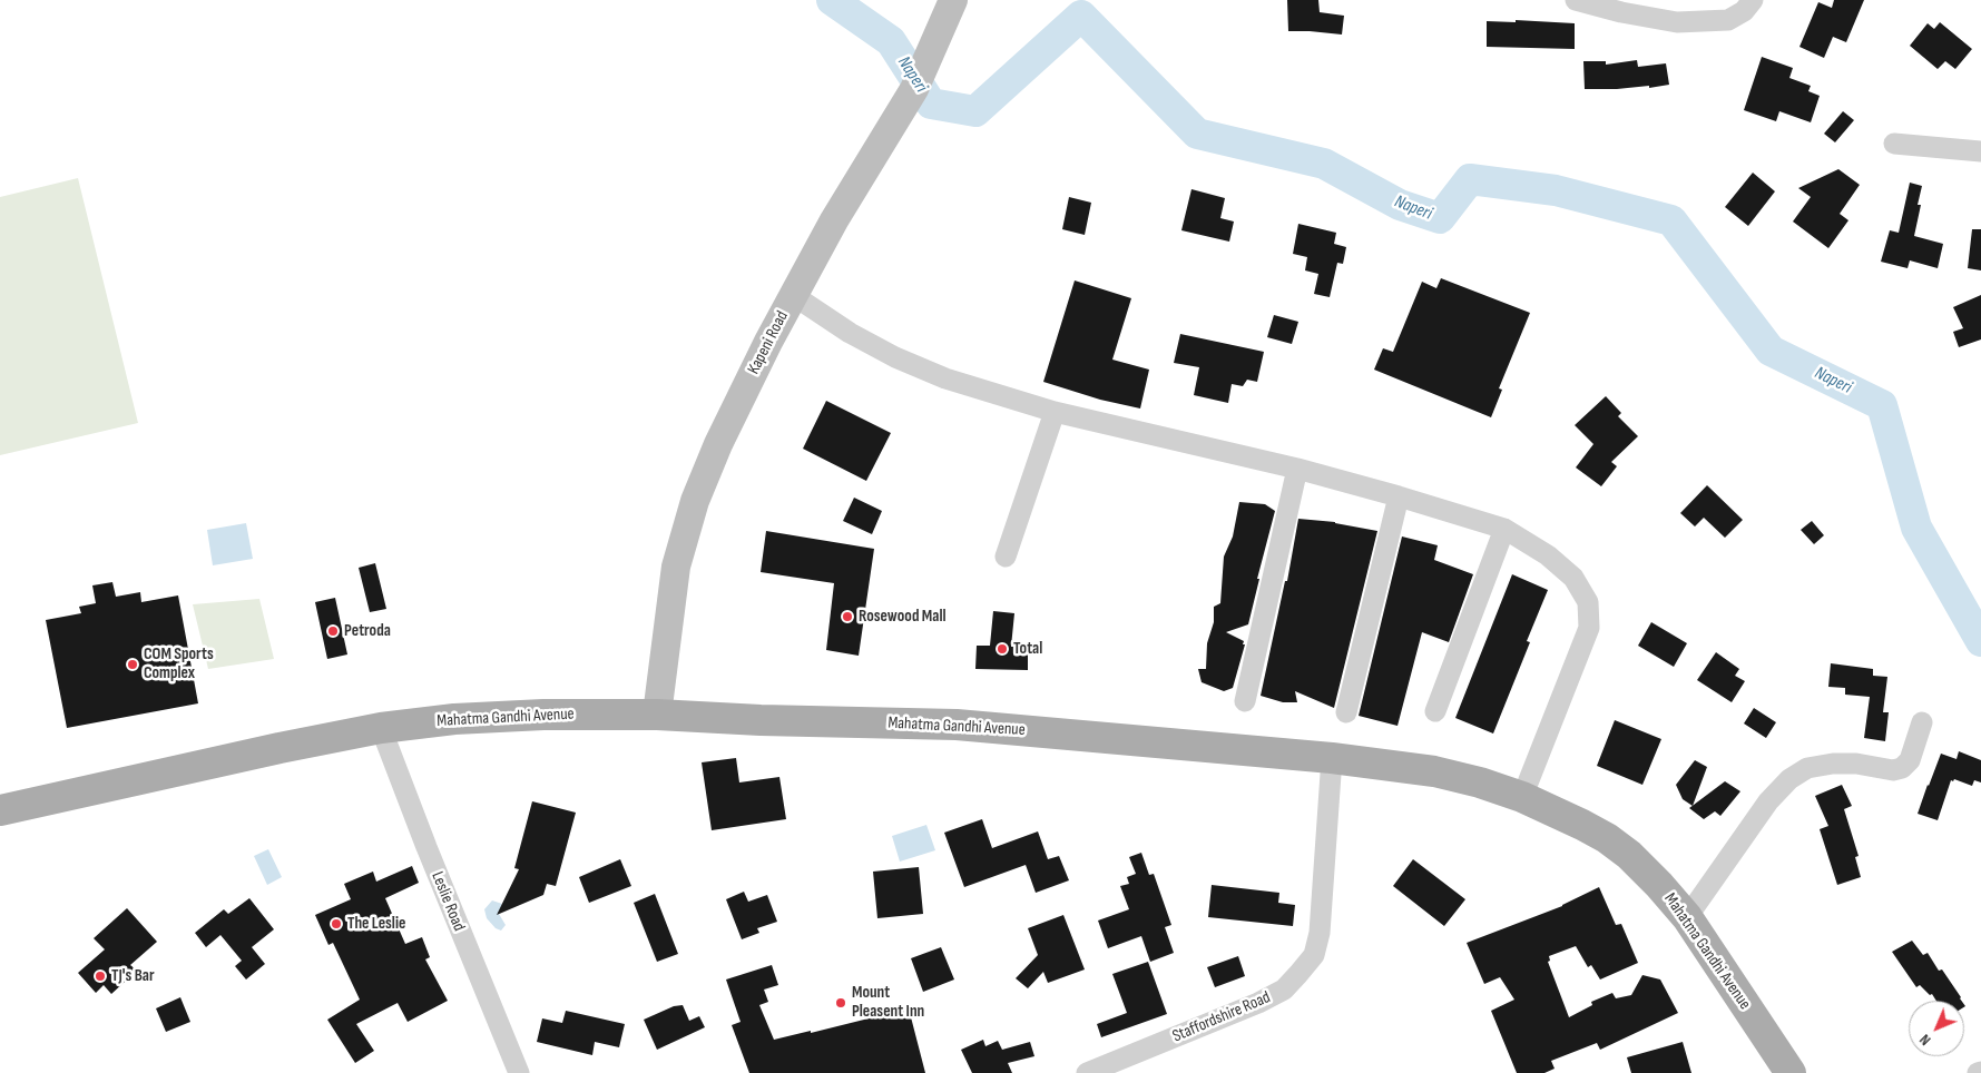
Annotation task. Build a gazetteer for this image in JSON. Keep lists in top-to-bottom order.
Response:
{
  "streets": {
    "main road": ["Kapeni Road", "Mahatma Gandhi Avenue"],
    "street": ["Leslie Road", "Staffordshire Road"]
  },
  "crossings": [
    ["Kapeni Road", "Mahatma Gandhi Avenue"],
    ["Mahatma Gandhi Avenue", "Leslie Road"],
    ["Mahatma Gandhi Avenue", "Staffordshire Road"]
  ],
  "water": ["Naperi"],
  "places": [
    "Rosewood Mall",
    "Petroda",
    "Total",
    "COM Sports Complex",
    "The Leslie",
    "TJ's Bar",
    "Mount Pleasent Inn"
  ],
  "north": "bottom left"
}
